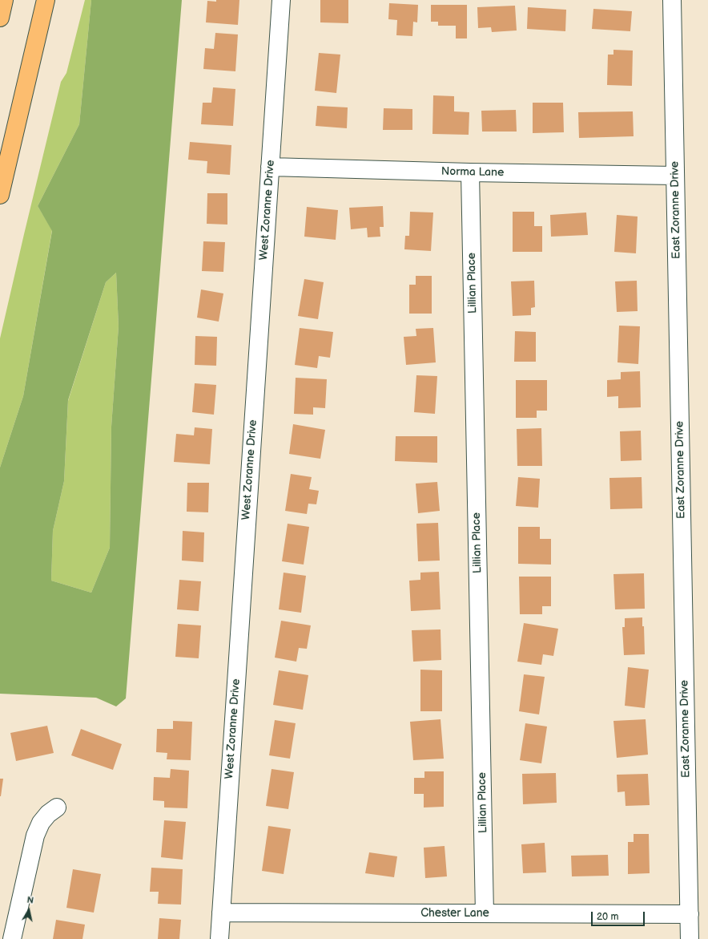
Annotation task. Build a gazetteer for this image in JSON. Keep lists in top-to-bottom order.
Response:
{
  "streets": {
    "street": [
      "Norma Lane",
      "West Zoranne Drive",
      "East Zoranne Drive",
      "Lillian Place",
      "Chester Lane"
    ]
  },
  "crossings": [
    ["Norma Lane", "West Zoranne Drive"],
    ["Norma Lane", "East Zoranne Drive"],
    ["Norma Lane", "Lillian Place"],
    ["West Zoranne Drive", "Chester Lane"],
    ["East Zoranne Drive", "Chester Lane"],
    ["Lillian Place", "Chester Lane"]
  ],
  "scale_bar": "20 m",
  "north": "top"
}
